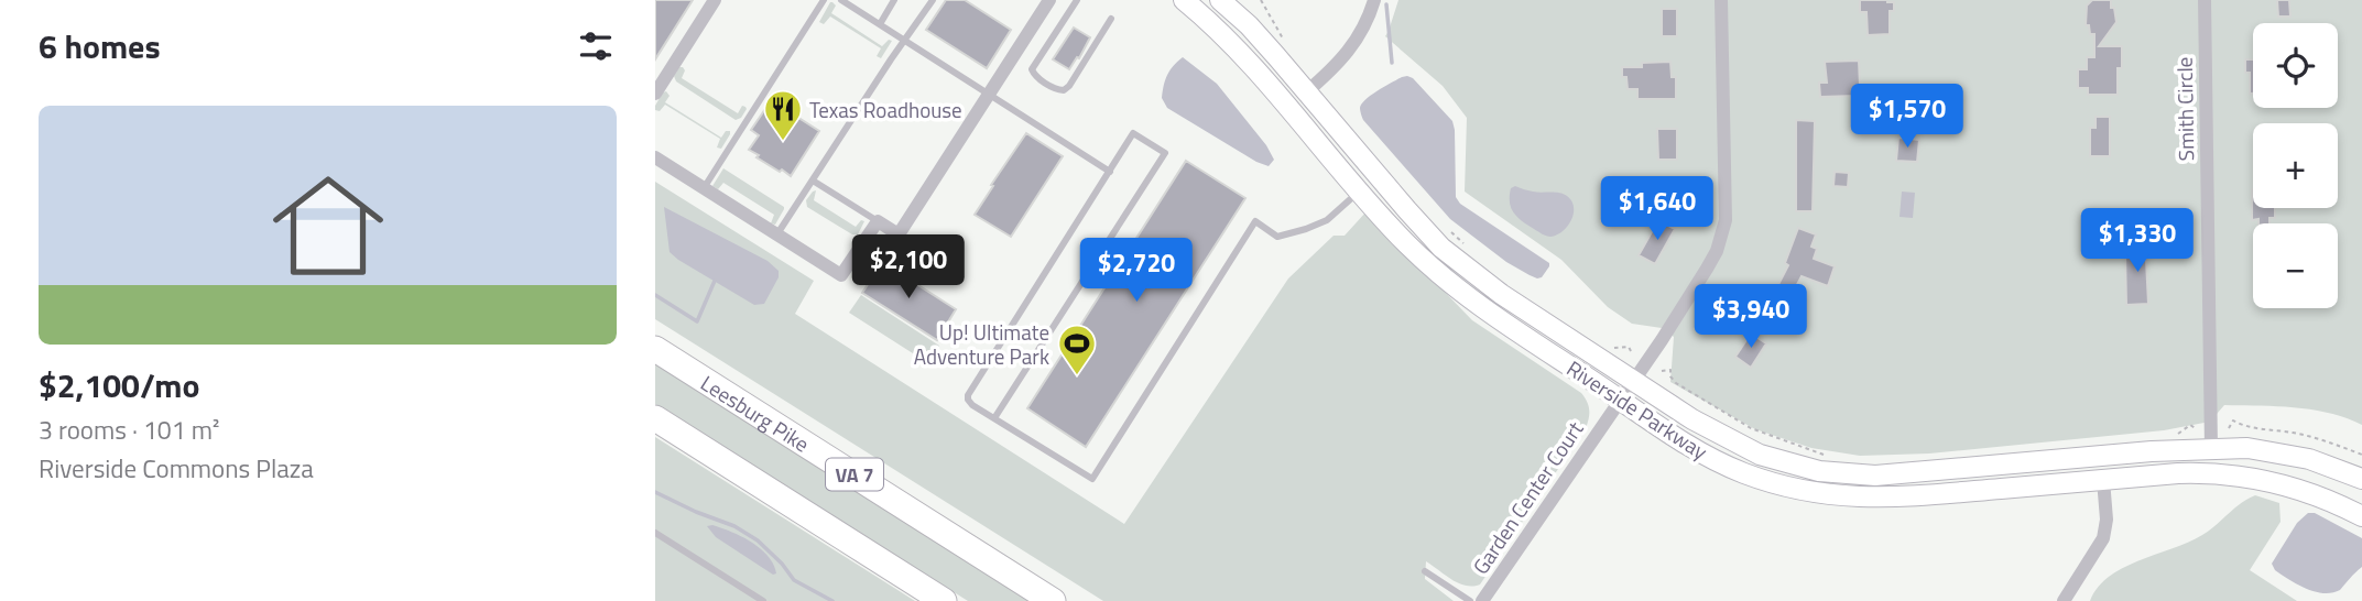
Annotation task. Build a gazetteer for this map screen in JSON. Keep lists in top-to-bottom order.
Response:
{
  "streets": {
    "highway": ["Leesburg Pike", "VA 7"],
    "main road": ["Riverside Parkway"],
    "street": ["Smith Circle", "Garden Center Court"]
  },
  "crossings": [
    ["Smith Circle", "Riverside Parkway"],
    ["Riverside Parkway", "Garden Center Court"]
  ],
  "places": {
    "restaurant": ["Texas Roadhouse"],
    "sports": ["Up! Ultimate Adventure Park"]
  },
  "page": {
    "heading": "6 homes",
    "map_buttons": ["+", "−"],
    "price": [
      "$1,570",
      "$1,640",
      "$1,330",
      "$2,100",
      "$2,720",
      "$3,940"
    ],
    "list": [
      {
        "name": "$2,100/mo",
        "note": "3 rooms · 101 m² · Riverside Commons Plaza"
      }
    ]
  }
}
